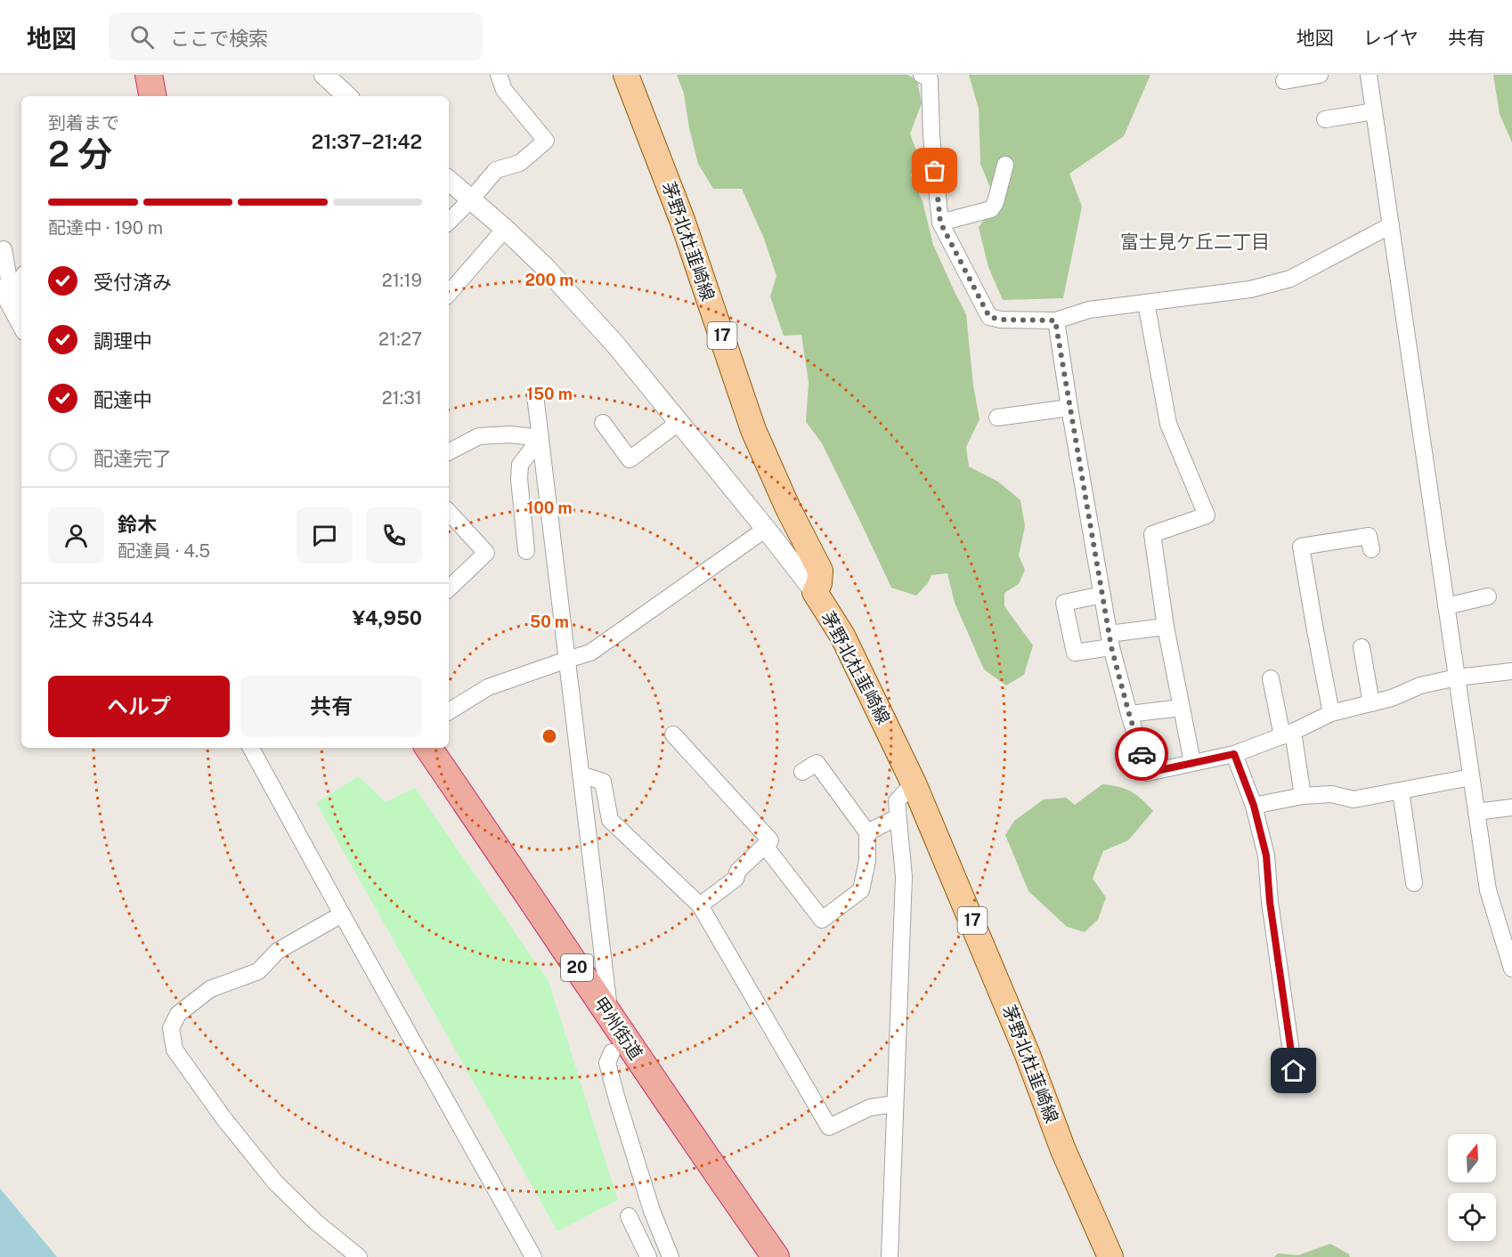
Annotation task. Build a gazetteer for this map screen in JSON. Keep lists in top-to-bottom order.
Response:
{
  "streets": {
    "highway": ["20", "甲州街道"],
    "main road": ["茅野北杜韮崎線", "17"]
  },
  "districts": ["富士見ケ丘二丁目"],
  "north": "top",
  "page": {
    "header": "地図",
    "search": "ここで検索",
    "nav": ["地図", "レイヤ", "共有"],
    "heading": ["2 分", "到着まで", "21:37–21:42"],
    "panel": [
      "鈴木",
      "配達員 · 4.5",
      "注文 #3544",
      "¥4,950"
    ],
    "bar": "配達中 · 190 m",
    "list": [
      ["受付済み", "21:19"],
      ["調理中", "21:27"],
      ["配達中", "21:31"],
      "配達完了"
    ],
    "buttons": ["ヘルプ", "共有"]
  },
  "rings": [
    "200 m",
    "150 m",
    "100 m",
    "50 m"
  ]
}
